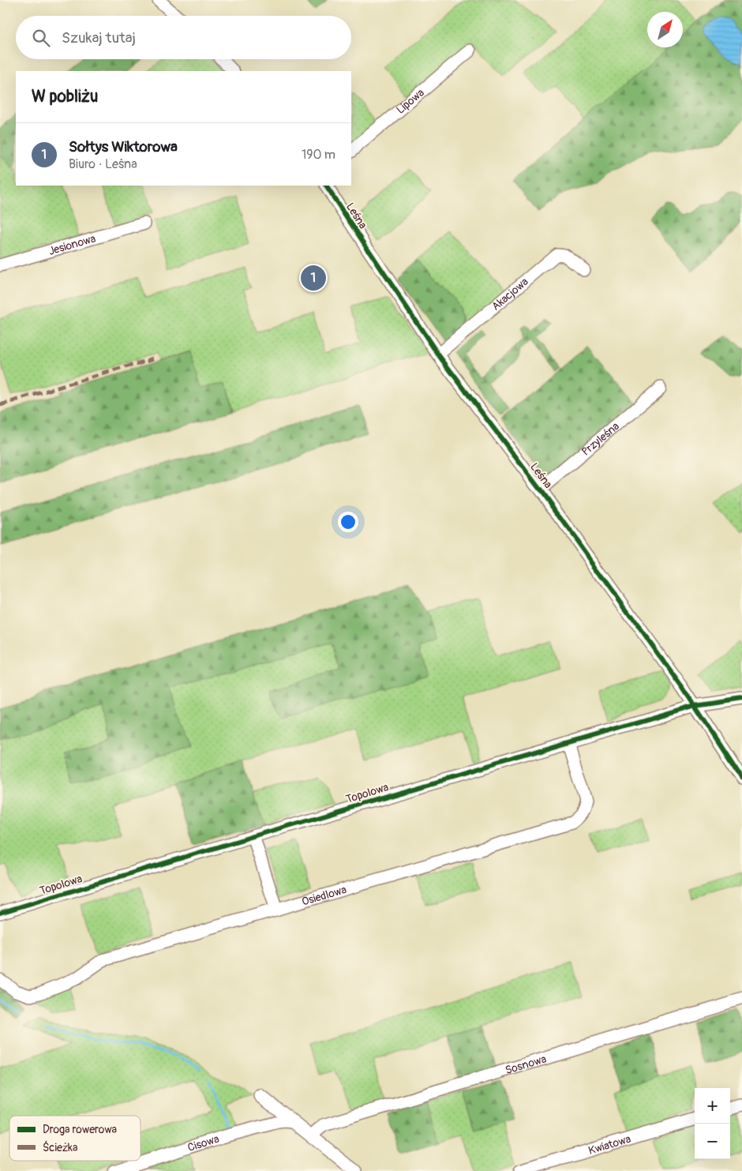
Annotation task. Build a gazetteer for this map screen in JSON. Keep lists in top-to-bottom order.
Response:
{
  "streets": {
    "street": [
      "Lipowa",
      "Leśna",
      "Jesionowa",
      "Akacjowa",
      "Przyleśna",
      "Topolowa",
      "Osiedlowa",
      "Sosnowa",
      "Cisowa",
      "Kwiatowa"
    ]
  },
  "crossings": [
    ["Leśna", "Akacjowa"],
    ["Leśna", "Przyleśna"],
    ["Leśna", "Topolowa"],
    ["Topolowa", "Osiedlowa"]
  ],
  "legend": ["Droga rowerowa", "Ścieżka"],
  "north": "top right",
  "page": {
    "search": "Szukaj tutaj",
    "heading": "W pobliżu",
    "list": [
      {
        "mark": "1",
        "name": "Sołtys Wiktorowa",
        "note": "Biuro · Leśna",
        "value": "190 m"
      }
    ],
    "pins": "1",
    "map_buttons": ["+", "−"]
  }
}
